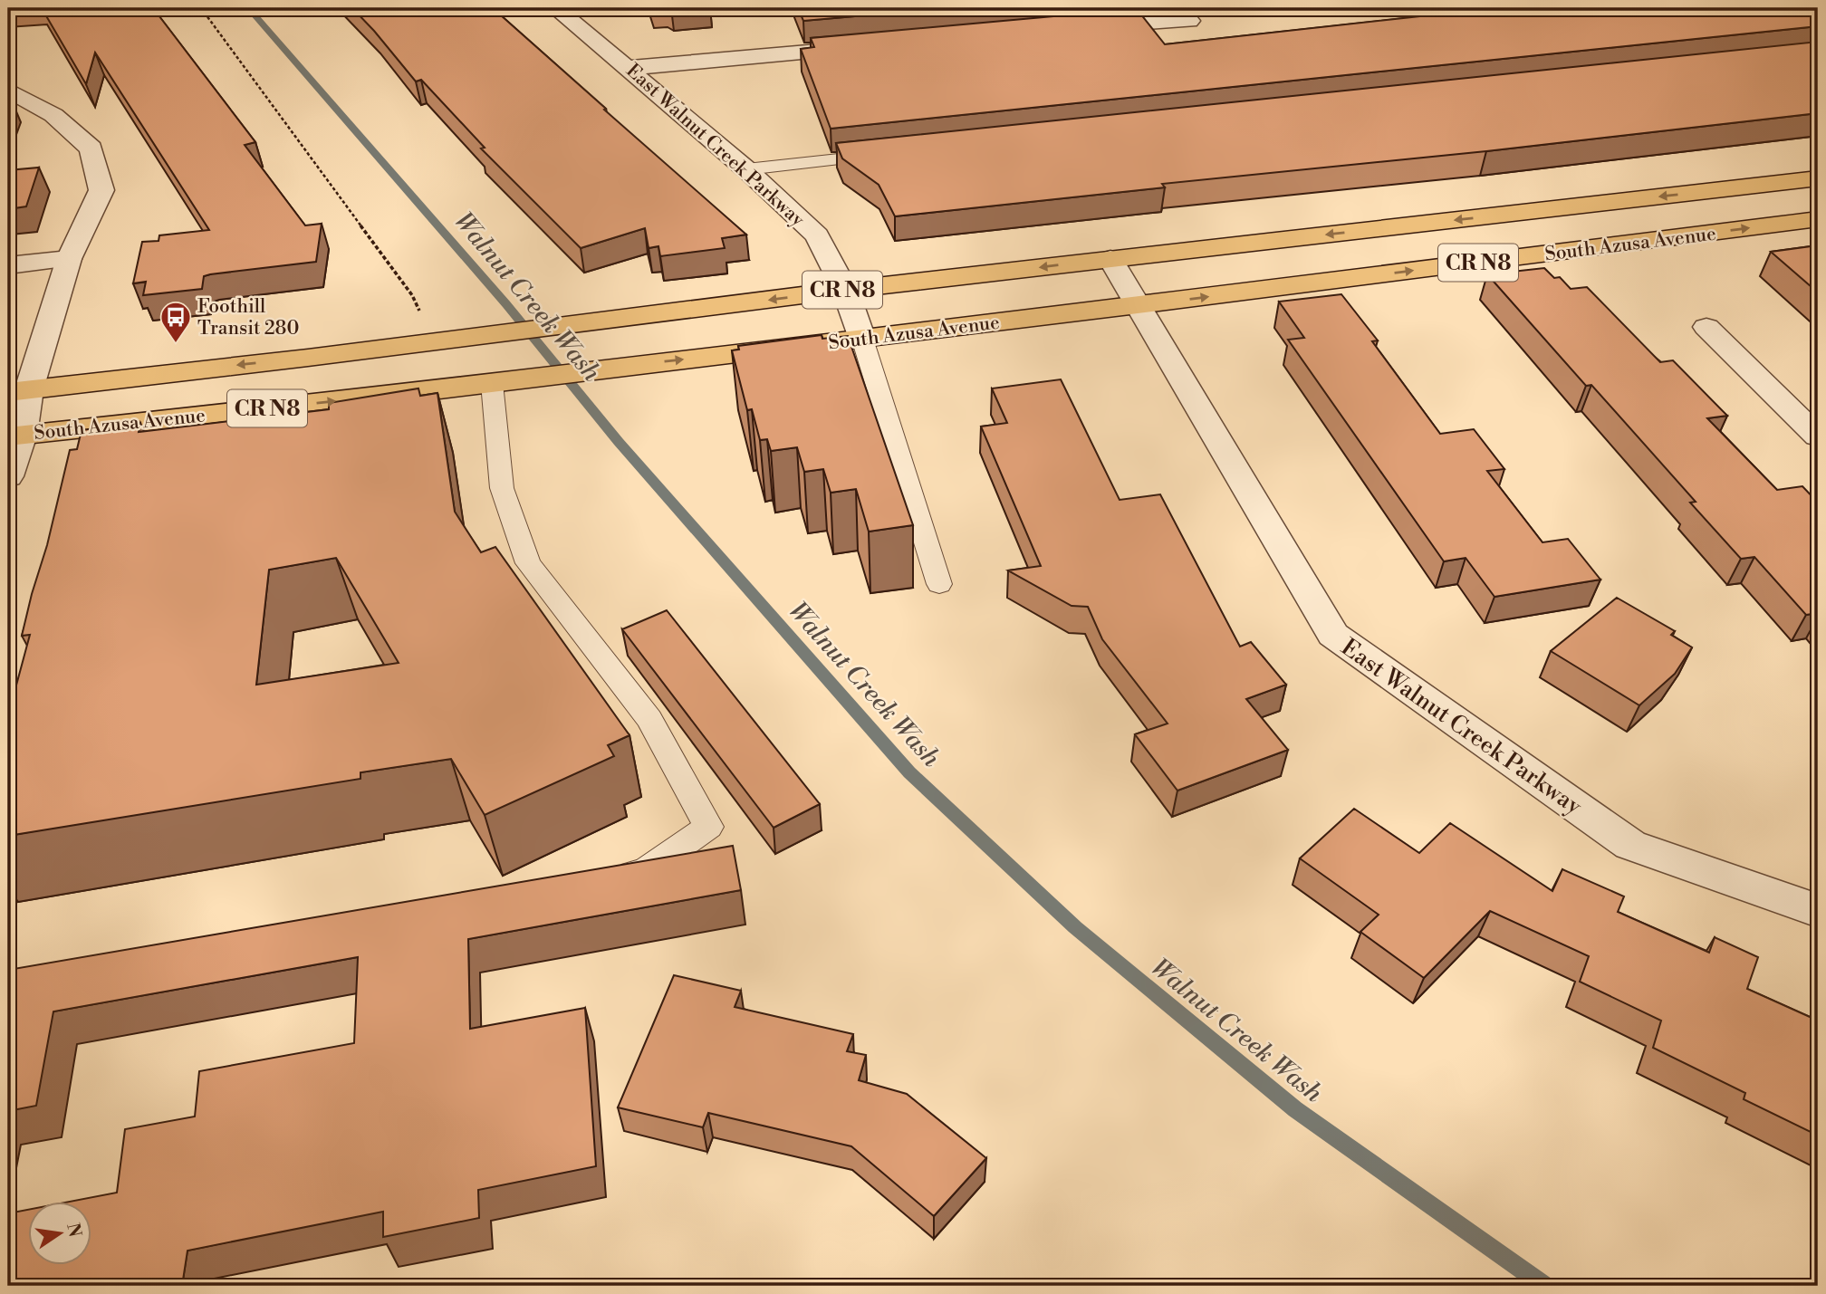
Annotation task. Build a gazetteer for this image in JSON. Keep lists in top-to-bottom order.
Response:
{
  "streets": {
    "main road": ["South Azusa Avenue", "CR N8"],
    "street": ["East Walnut Creek Parkway"]
  },
  "crossings": [
    ["East Walnut Creek Parkway", "South Azusa Avenue"]
  ],
  "water": ["Walnut Creek Wash"],
  "places": {
    "bus stop": ["Foothill Transit 280"]
  },
  "north": "right"
}
